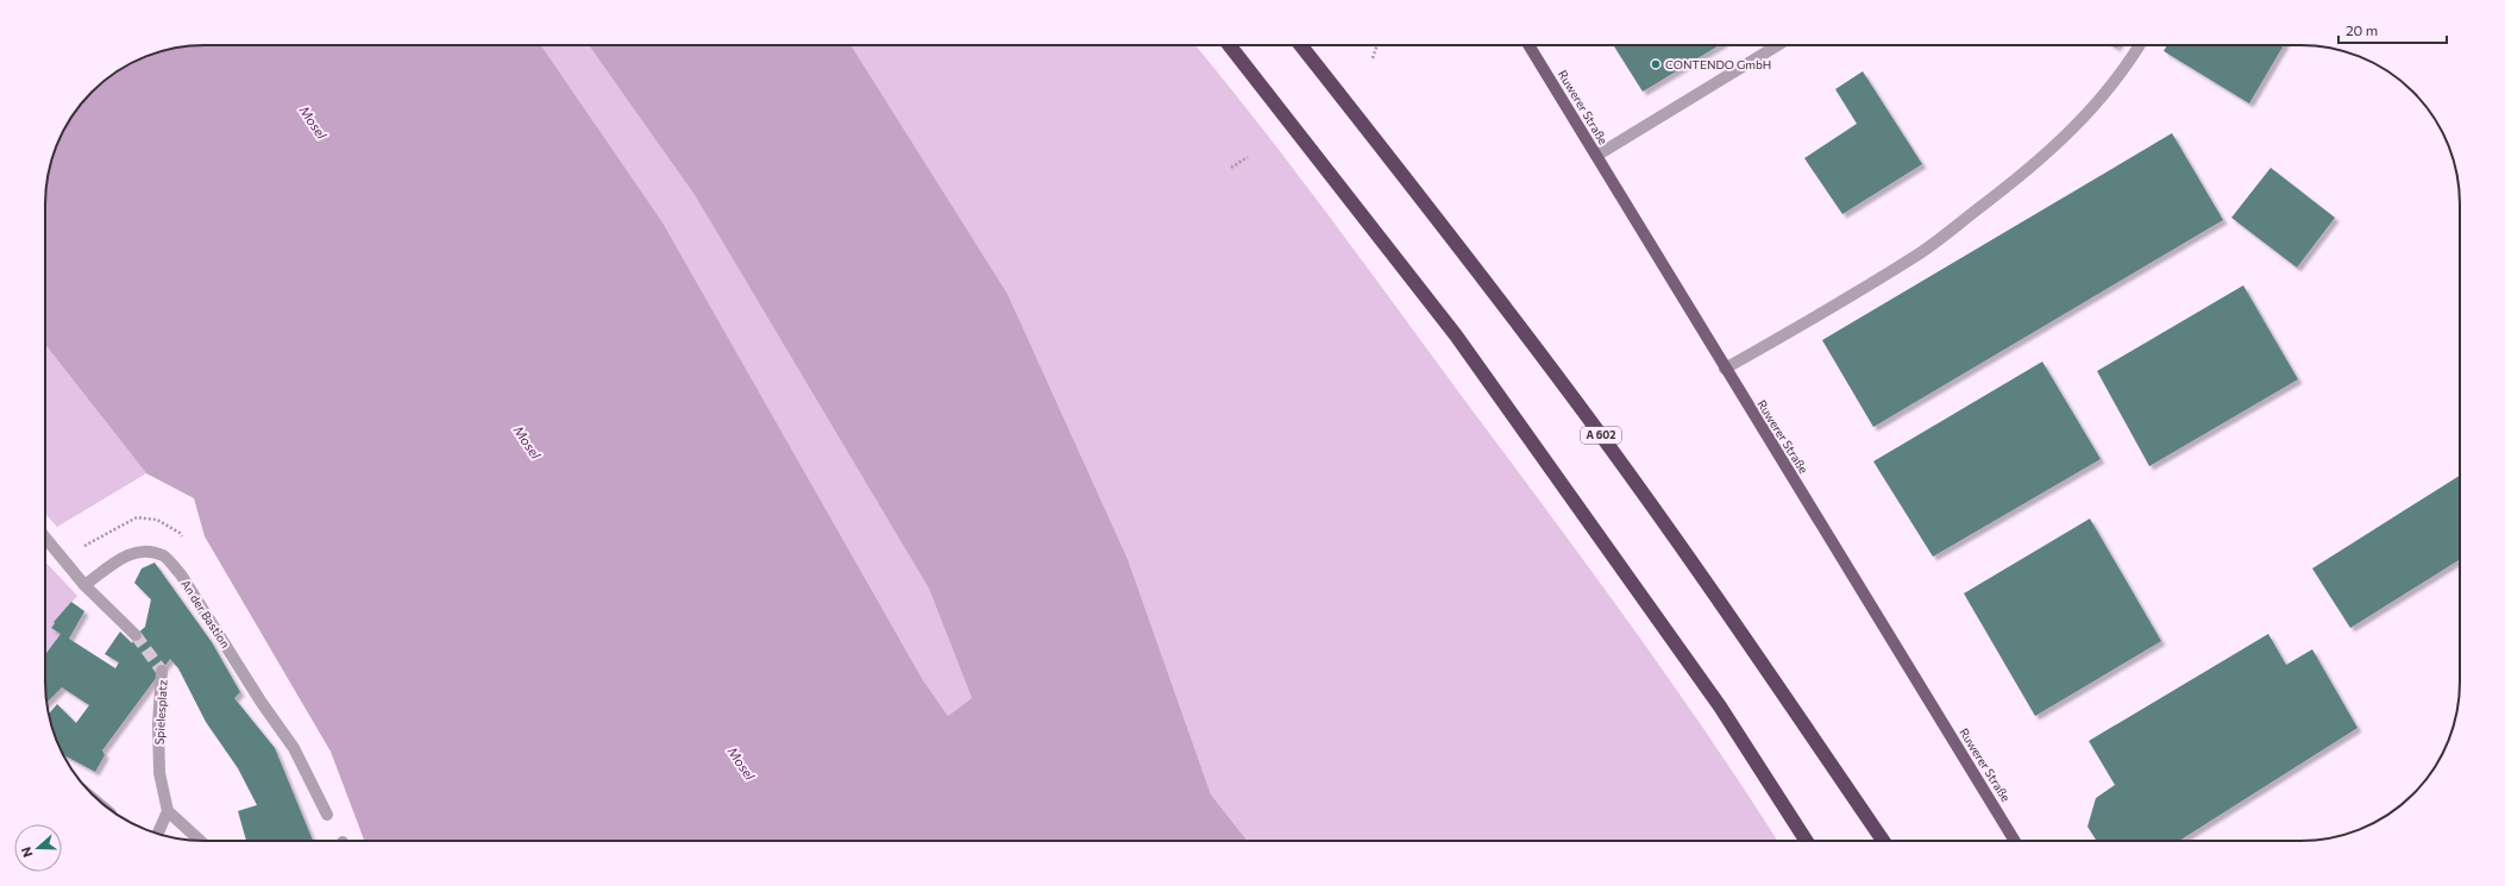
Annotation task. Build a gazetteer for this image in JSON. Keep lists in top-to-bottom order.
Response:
{
  "streets": {
    "highway": ["A 602"],
    "main road": ["Ruwerer Straße"],
    "street": ["An der Bastion", "Spielesplatz"]
  },
  "water": ["Mosel"],
  "places": ["CONTENDO GmbH"],
  "scale_bar": "20 m",
  "north": "left"
}
